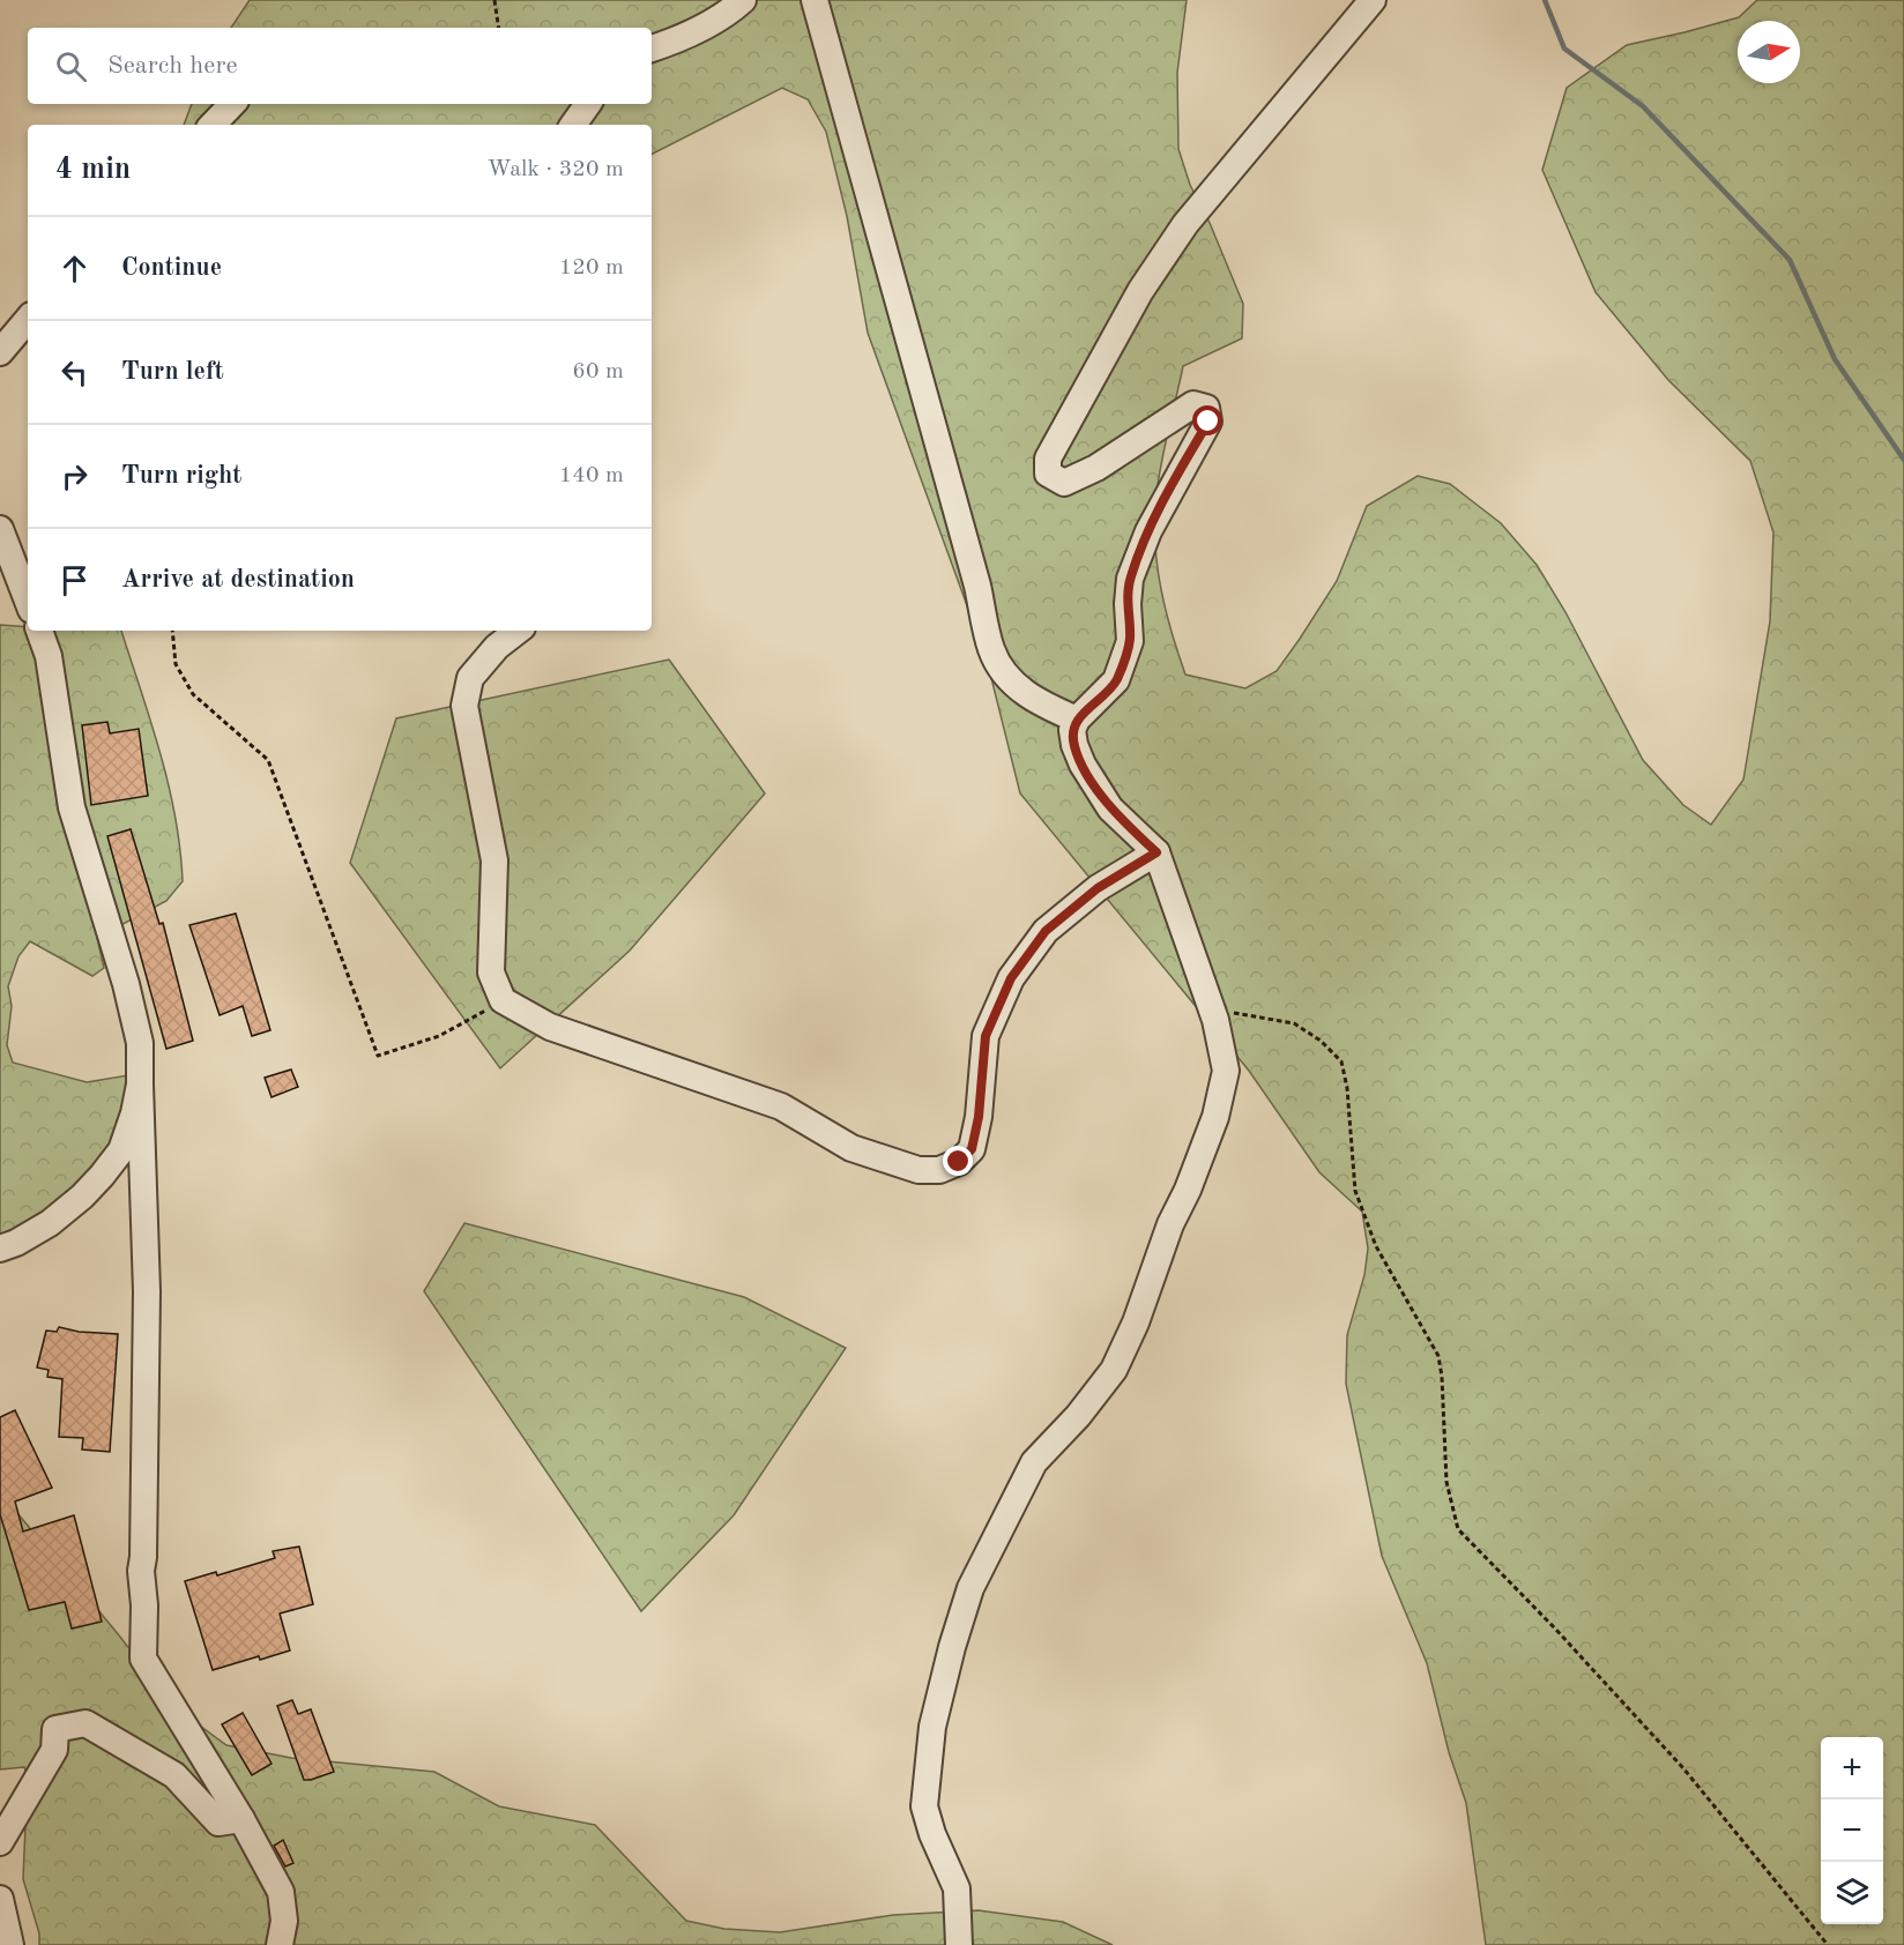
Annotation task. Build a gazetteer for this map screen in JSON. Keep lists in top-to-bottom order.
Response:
{
  "north": "right",
  "page": {
    "search": "Search here",
    "heading": ["4 min", "Walk · 320 m"],
    "list": [
      ["Continue", "120 m"],
      ["Turn left", "60 m"],
      ["Turn right", "140 m"],
      "Arrive at destination"
    ],
    "map_buttons": ["+", "−"]
  }
}
